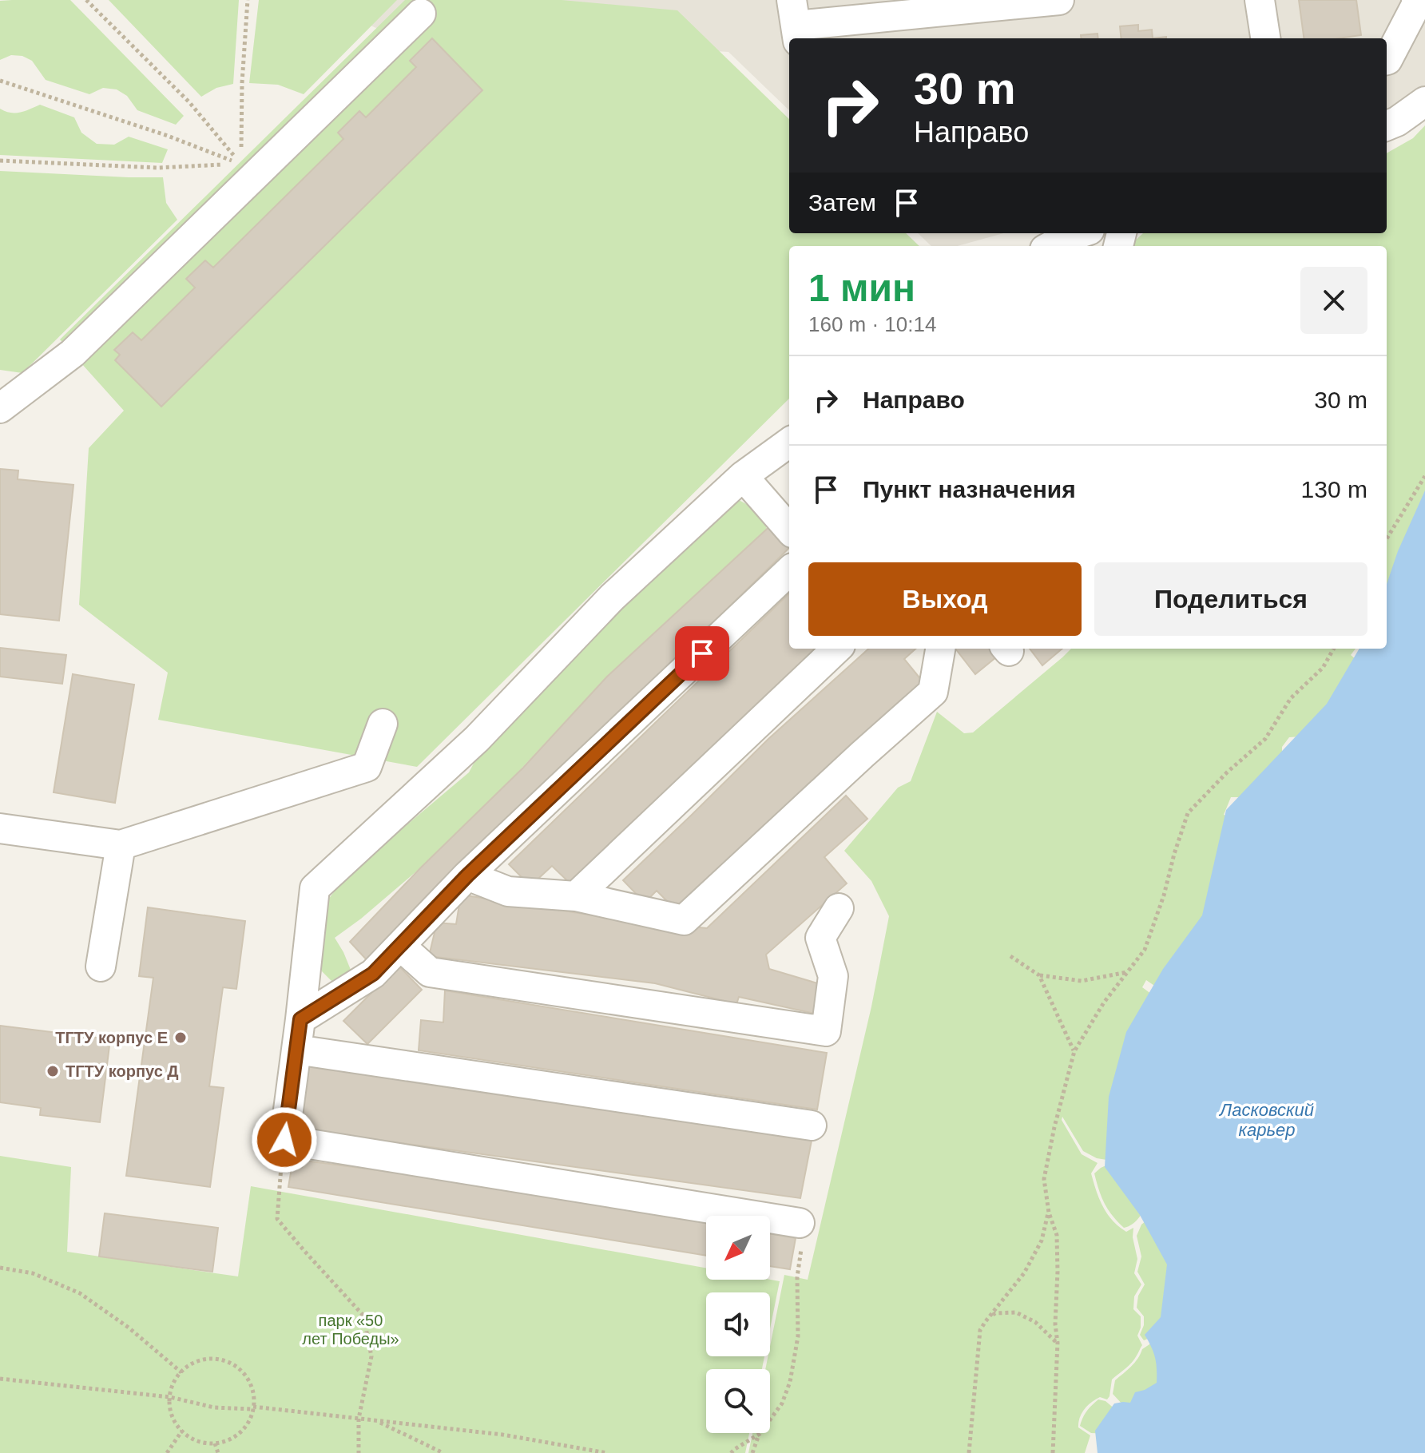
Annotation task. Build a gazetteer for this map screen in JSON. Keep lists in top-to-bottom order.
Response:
{
  "water": ["Ласковский карьер"],
  "parks": ["парк «50 лет Победы»"],
  "places": ["ТГТУ корпус Е", "ТГТУ корпус Д"],
  "north": "bottom left",
  "page": {
    "turn": ["30 m", "Направо"],
    "then": "Затем",
    "heading": ["1 мин", "160 m · 10:14"],
    "list": [
      {
        "name": "Направо",
        "value": "30 m"
      },
      {
        "name": "Пункт назначения",
        "value": "130 m"
      }
    ],
    "buttons": ["Выход", "Поделиться"]
  }
}
